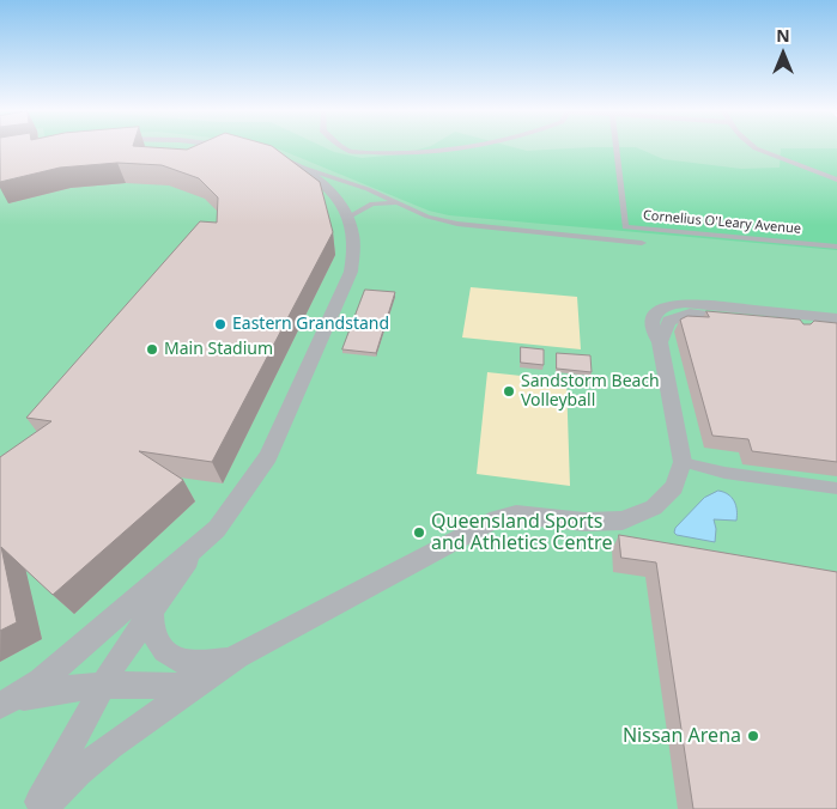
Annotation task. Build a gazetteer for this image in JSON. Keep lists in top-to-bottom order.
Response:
{
  "streets": {
    "lane": ["Cornelius O'Leary Avenue"]
  },
  "places": [
    "Eastern Grandstand",
    "Main Stadium",
    "Sandstorm Beach Volleyball",
    "Queensland Sports and Athletics Centre",
    "Nissan Arena"
  ],
  "north": "top"
}
